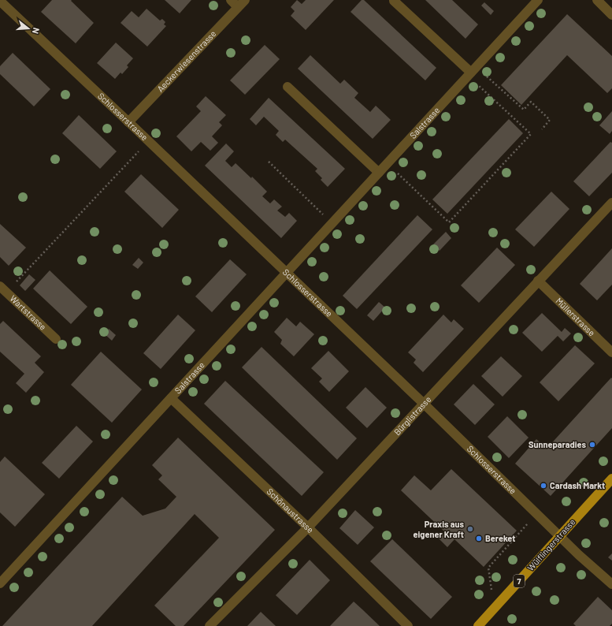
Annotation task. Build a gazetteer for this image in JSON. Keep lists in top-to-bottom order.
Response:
{
  "streets": {
    "main road": ["Wülflingerstrasse", "7"],
    "street": [
      "Aeckerwiesenstrasse",
      "Schlosserstrasse",
      "Salstrasse",
      "Wartstrasse",
      "Müllerstrasse",
      "Bürglistrasse",
      "Schönaustrasse"
    ]
  },
  "crossings": [
    ["Aeckerwiesenstrasse", "Schlosserstrasse"],
    ["Schlosserstrasse", "Salstrasse"],
    ["Schlosserstrasse", "Bürglistrasse"],
    ["Schlosserstrasse", "Wülflingerstrasse"],
    ["Salstrasse", "Schönaustrasse"],
    ["Müllerstrasse", "Bürglistrasse"],
    ["Bürglistrasse", "Schönaustrasse"]
  ],
  "places": [
    "Sunneparadies",
    "Cardash Markt",
    "Praxis aus eigener Kraft",
    "Bereket"
  ],
  "north": "right"
}
